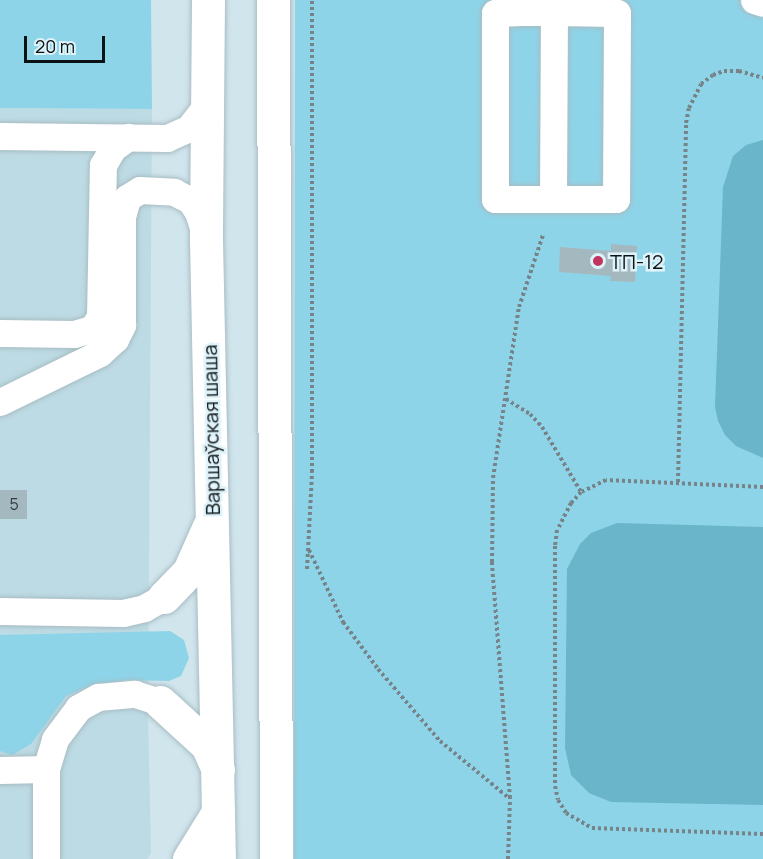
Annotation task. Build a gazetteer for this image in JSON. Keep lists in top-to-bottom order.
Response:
{
  "streets": {
    "highway": ["Варшаўская шаша"]
  },
  "places": ["ТП-12"],
  "house_numbers": ["5"],
  "scale_bar": "20 m"
}
